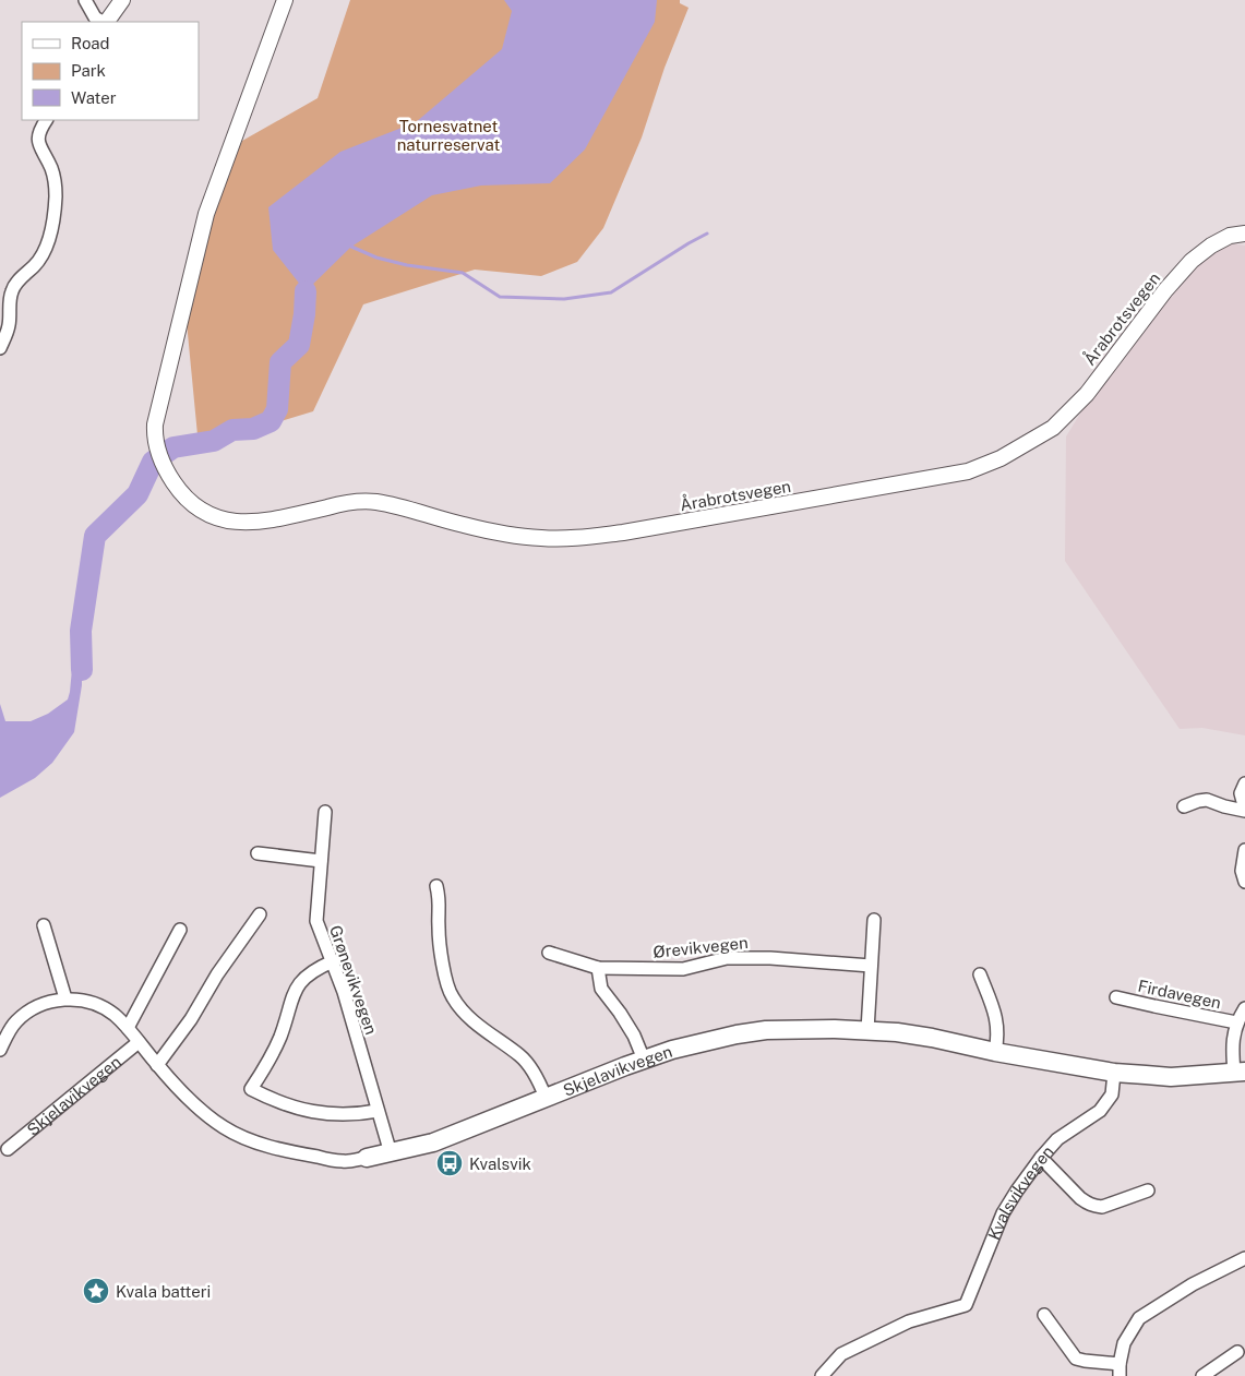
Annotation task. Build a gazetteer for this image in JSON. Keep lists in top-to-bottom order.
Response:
{
  "streets": {
    "main road": ["Skjelavikvegen"],
    "street": [
      "Årabrotsvegen",
      "Ørevikvegen",
      "Grønevikvegen",
      "Firdavegen",
      "Kvalsvikvegen"
    ]
  },
  "crossings": [
    ["Grønevikvegen", "Skjelavikvegen"],
    ["Skjelavikvegen", "Kvalsvikvegen"]
  ],
  "parks": ["Tornesvatnet naturreservat"],
  "places": {
    "bus stop": ["Kvalsvik"],
    "place": ["Kvala batteri"]
  },
  "legend": ["Road", "Park", "Water"]
}
